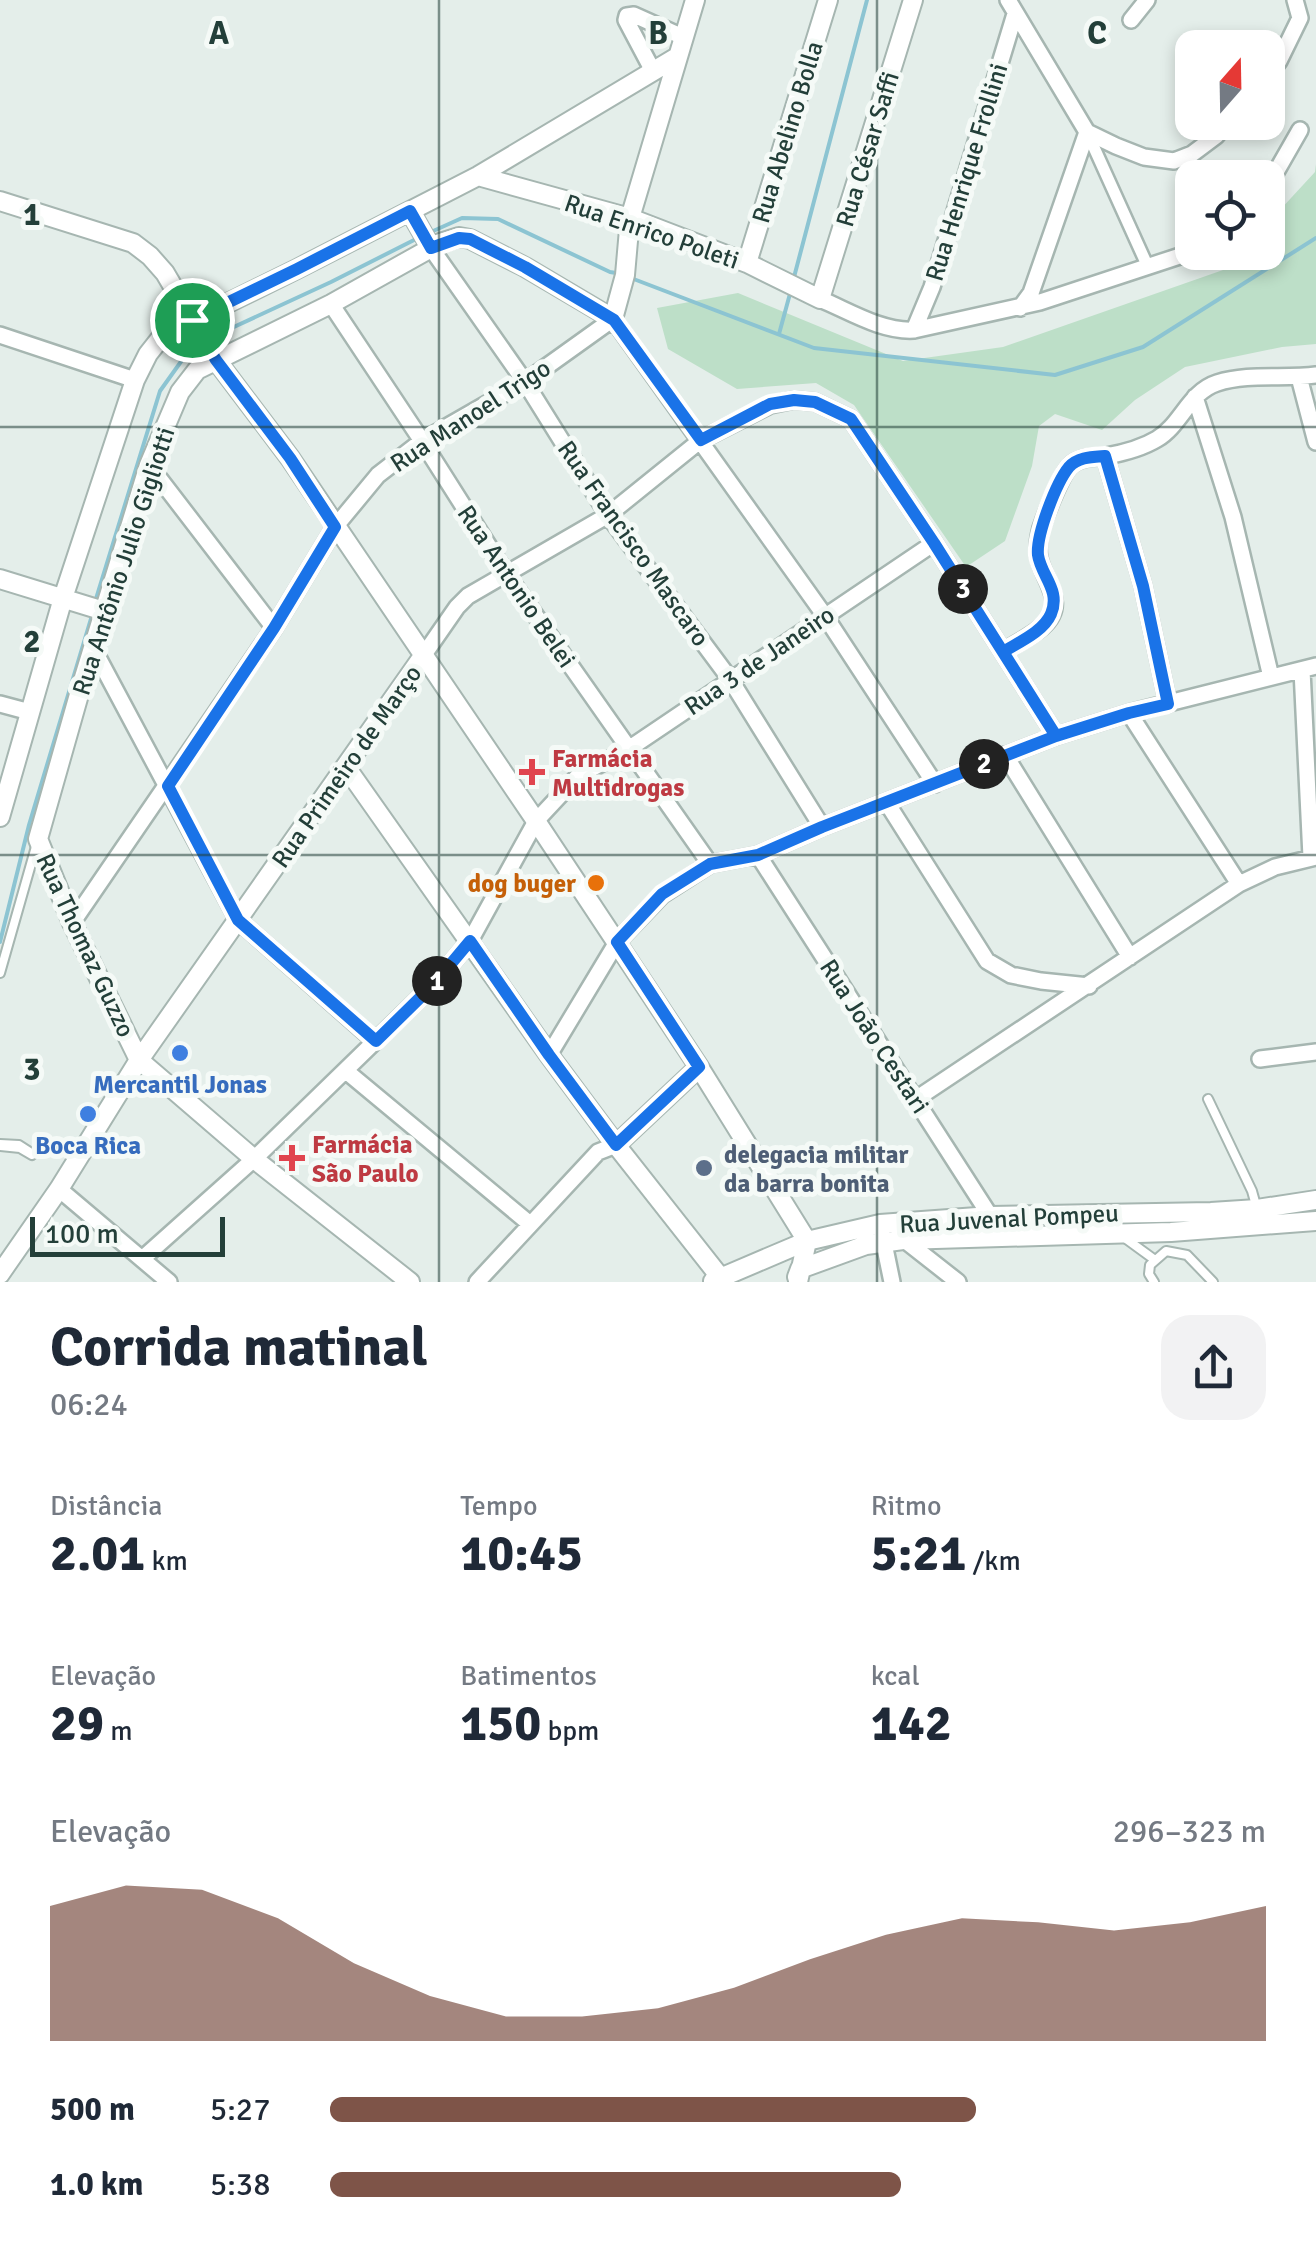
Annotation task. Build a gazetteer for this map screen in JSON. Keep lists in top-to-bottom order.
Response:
{
  "streets": {
    "street": [
      "Rua Abelino Bolla",
      "Rua César Saffi",
      "Rua Henrique Frollini",
      "Rua Enrico Poleti",
      "Rua Manoel Trigo",
      "Rua Francisco Mascaro",
      "Rua Antônio Julio Gigliotti",
      "Rua Antonio Belei",
      "Rua 3 de Janeiro",
      "Rua Primeiro de Março",
      "Rua Thomaz Guzzo",
      "Rua João Cestari",
      "Rua Juvenal Pompeu"
    ]
  },
  "crossings": [
    ["Rua Abelino Bolla", "Rua Enrico Poleti"],
    ["Rua César Saffi", "Rua Enrico Poleti"],
    ["Rua Manoel Trigo", "Rua Francisco Mascaro"],
    ["Rua Manoel Trigo", "Rua Antonio Belei"],
    ["Rua Manoel Trigo", "Rua Thomaz Guzzo"],
    ["Rua Francisco Mascaro", "Rua Antônio Julio Gigliotti"],
    ["Rua Francisco Mascaro", "Rua 3 de Janeiro"],
    ["Rua Francisco Mascaro", "Rua Primeiro de Março"],
    ["Rua Antônio Julio Gigliotti", "Rua Antonio Belei"],
    ["Rua Antônio Julio Gigliotti", "Rua Thomaz Guzzo"],
    ["Rua Antonio Belei", "Rua 3 de Janeiro"],
    ["Rua Antonio Belei", "Rua Primeiro de Março"],
    ["Rua 3 de Janeiro", "Rua Primeiro de Março"],
    ["Rua 3 de Janeiro", "Rua Thomaz Guzzo"],
    ["Rua Primeiro de Março", "Rua Thomaz Guzzo"],
    ["Rua João Cestari", "Rua Juvenal Pompeu"]
  ],
  "places": {
    "health": ["Farmácia Multidrogas", "Farmácia São Paulo"],
    "other": [
      "dog buger",
      "Mercantil Jonas",
      "Boca Rica",
      "delegacia militar da barra bonita"
    ]
  },
  "scale_bar": "100 m",
  "north": "top",
  "page": {
    "pins": ["3", "2", "1"],
    "scale": "100 m",
    "heading": ["Corrida matinal", "06:24"],
    "stats": [
      ["Distância", "2.01 km"],
      ["Tempo", "10:45"],
      ["Ritmo", "5:21 /km"],
      ["Elevação", "29 m"],
      ["Batimentos", "150 bpm"],
      ["kcal", "142"]
    ],
    "chart": ["Elevação", "296–323 m"],
    "list": [
      {
        "name": "500 m",
        "note": "5:27"
      },
      {
        "name": "1.0 km",
        "note": "5:38"
      }
    ]
  },
  "grid": {
    "columns": ["A", "B", "C"],
    "rows": ["1", "2", "3"]
  }
}
